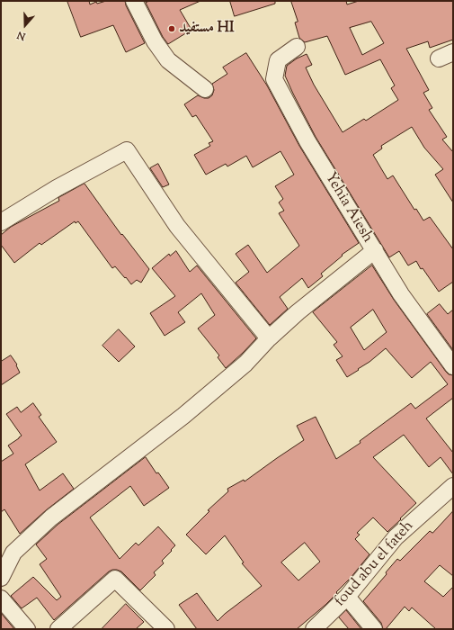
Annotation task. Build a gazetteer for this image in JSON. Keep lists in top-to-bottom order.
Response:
{
  "streets": {
    "street": ["Yehia Aiesh", "foud abu el fateh"]
  },
  "places": ["مستفيد HI"],
  "north": "bottom"
}
